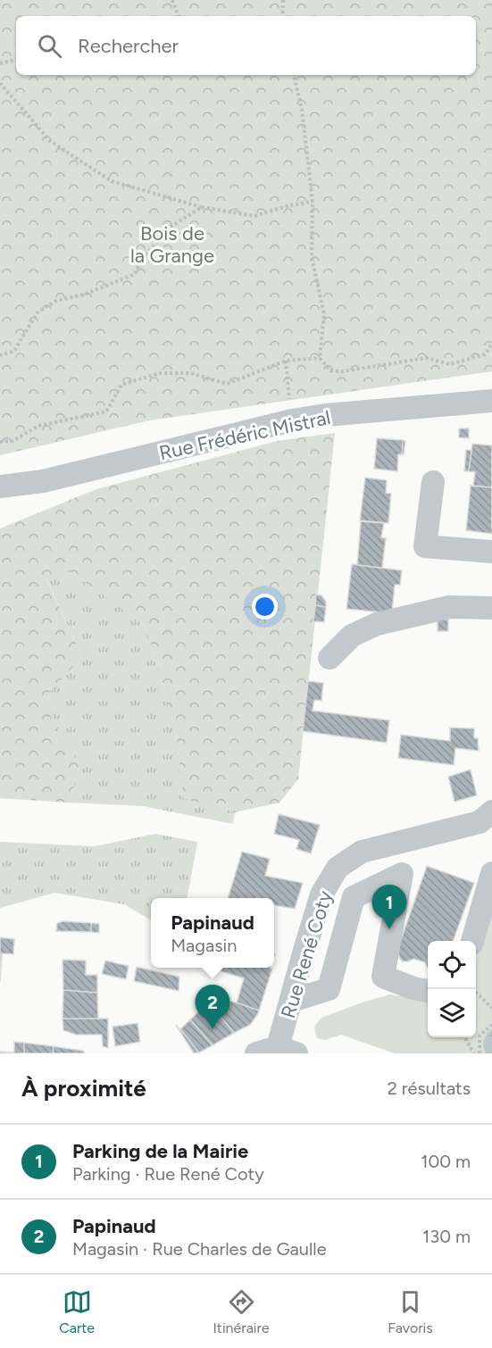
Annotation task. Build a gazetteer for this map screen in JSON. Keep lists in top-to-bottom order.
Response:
{
  "streets": {
    "street": ["Rue Frédéric Mistral", "Rue René Coty"]
  },
  "parks": ["Bois de la Grange"],
  "page": {
    "search": "Rechercher",
    "pins": ["1", "2"],
    "popup": ["Papinaud", "Magasin"],
    "heading": ["À proximité", "2 résultats"],
    "list": [
      {
        "mark": "1",
        "name": "Parking de la Mairie",
        "note": "Parking · Rue René Coty",
        "value": "100 m"
      },
      {
        "mark": "2",
        "name": "Papinaud",
        "note": "Magasin · Rue Charles de Gaulle",
        "value": "130 m"
      }
    ],
    "nav": ["Carte", "Itinéraire", "Favoris"]
  }
}
